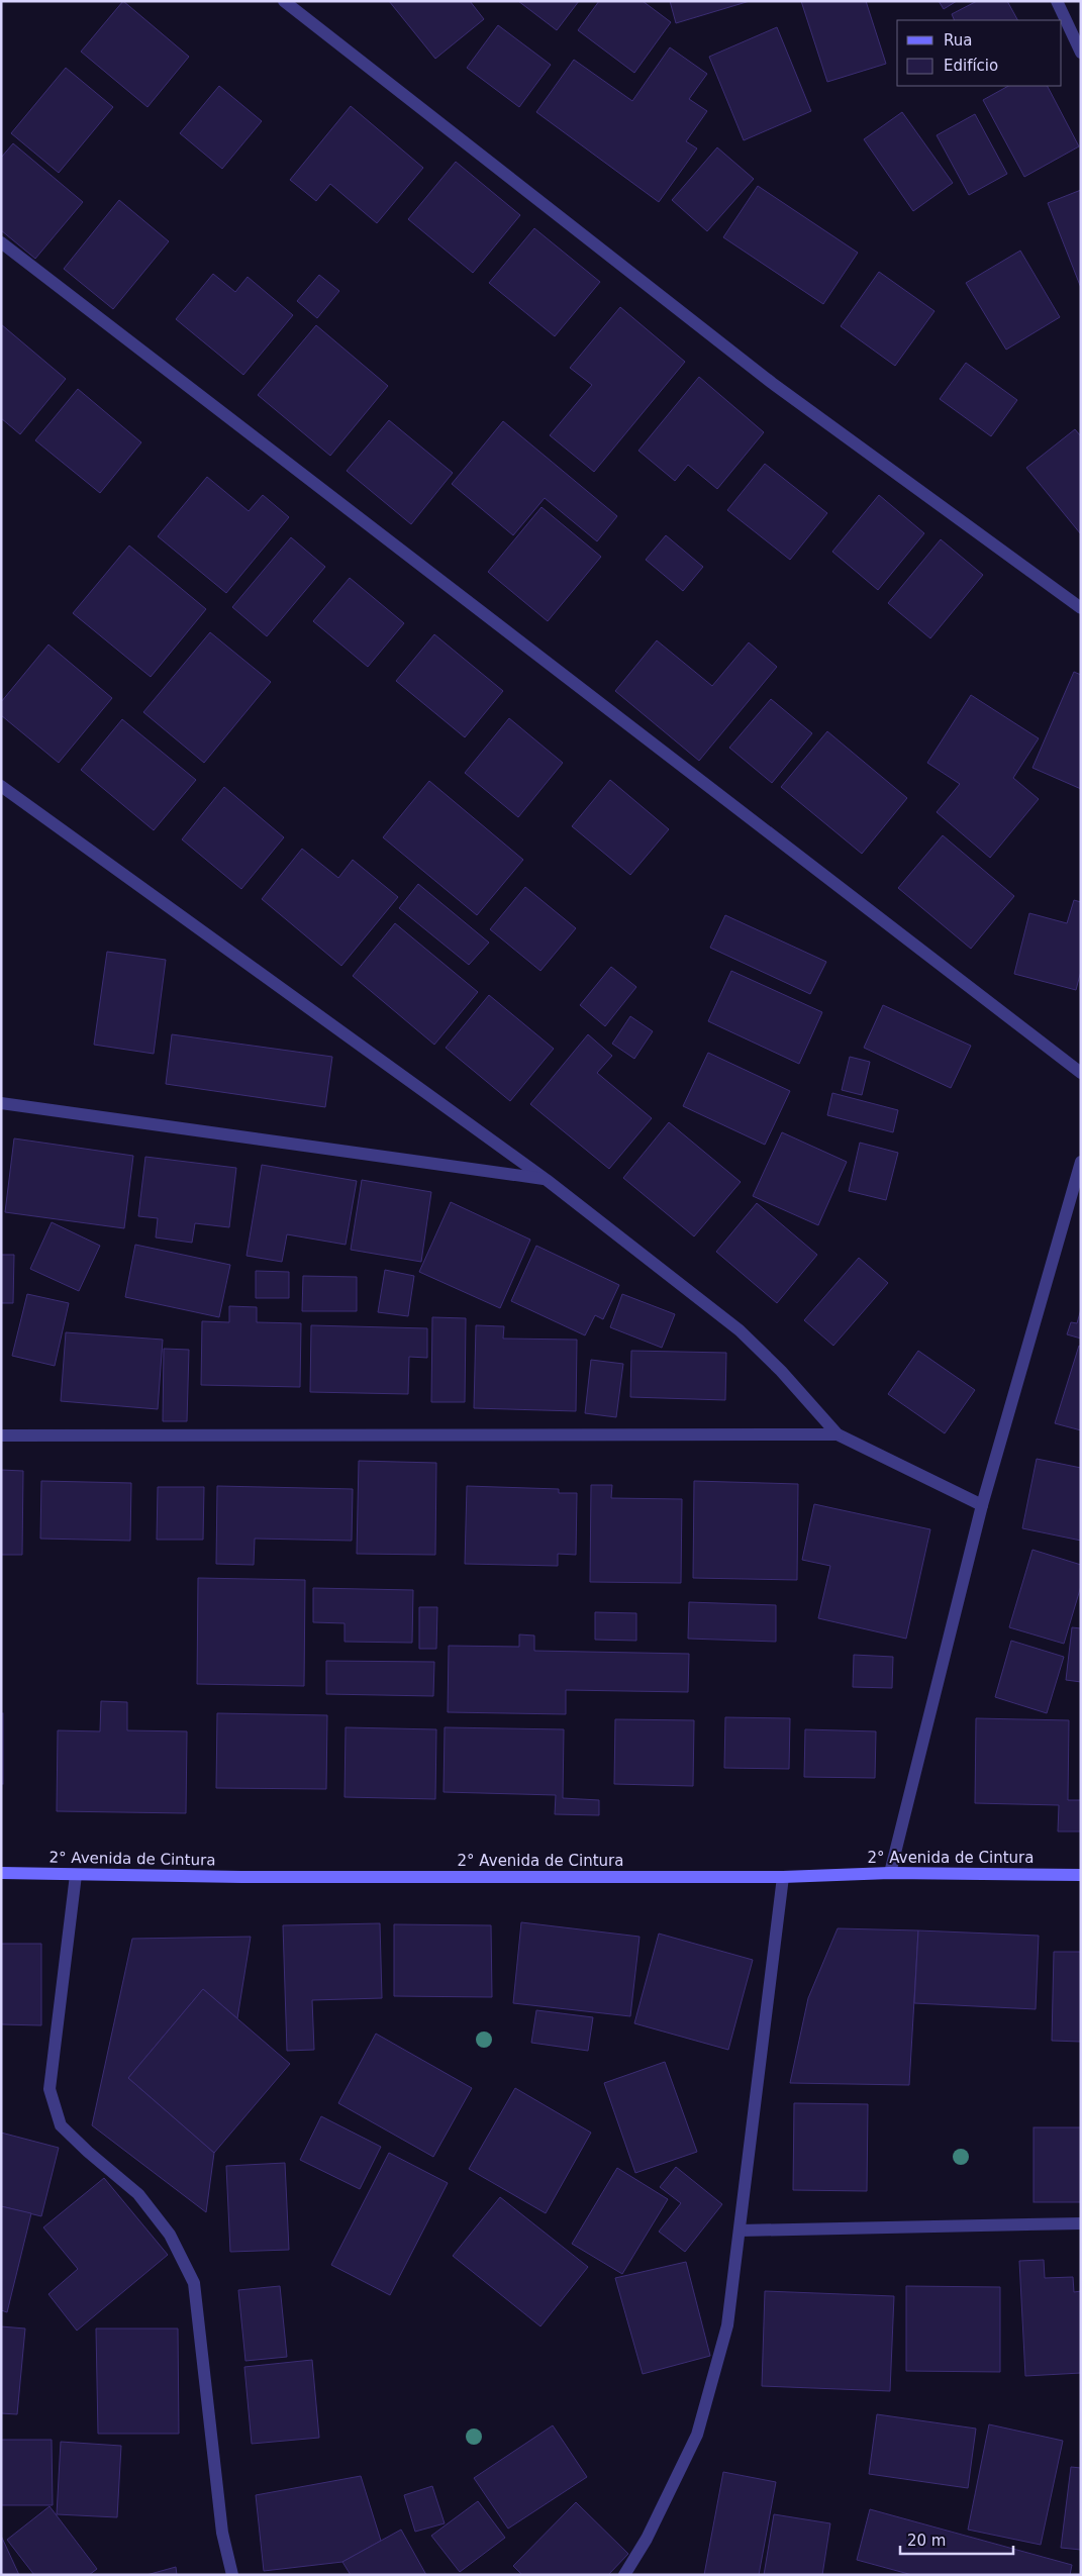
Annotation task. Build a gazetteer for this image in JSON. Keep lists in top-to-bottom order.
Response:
{
  "streets": {
    "street": ["2° Avenida de Cintura"]
  },
  "legend": ["Rua", "Edifício"],
  "scale_bar": "20 m"
}
